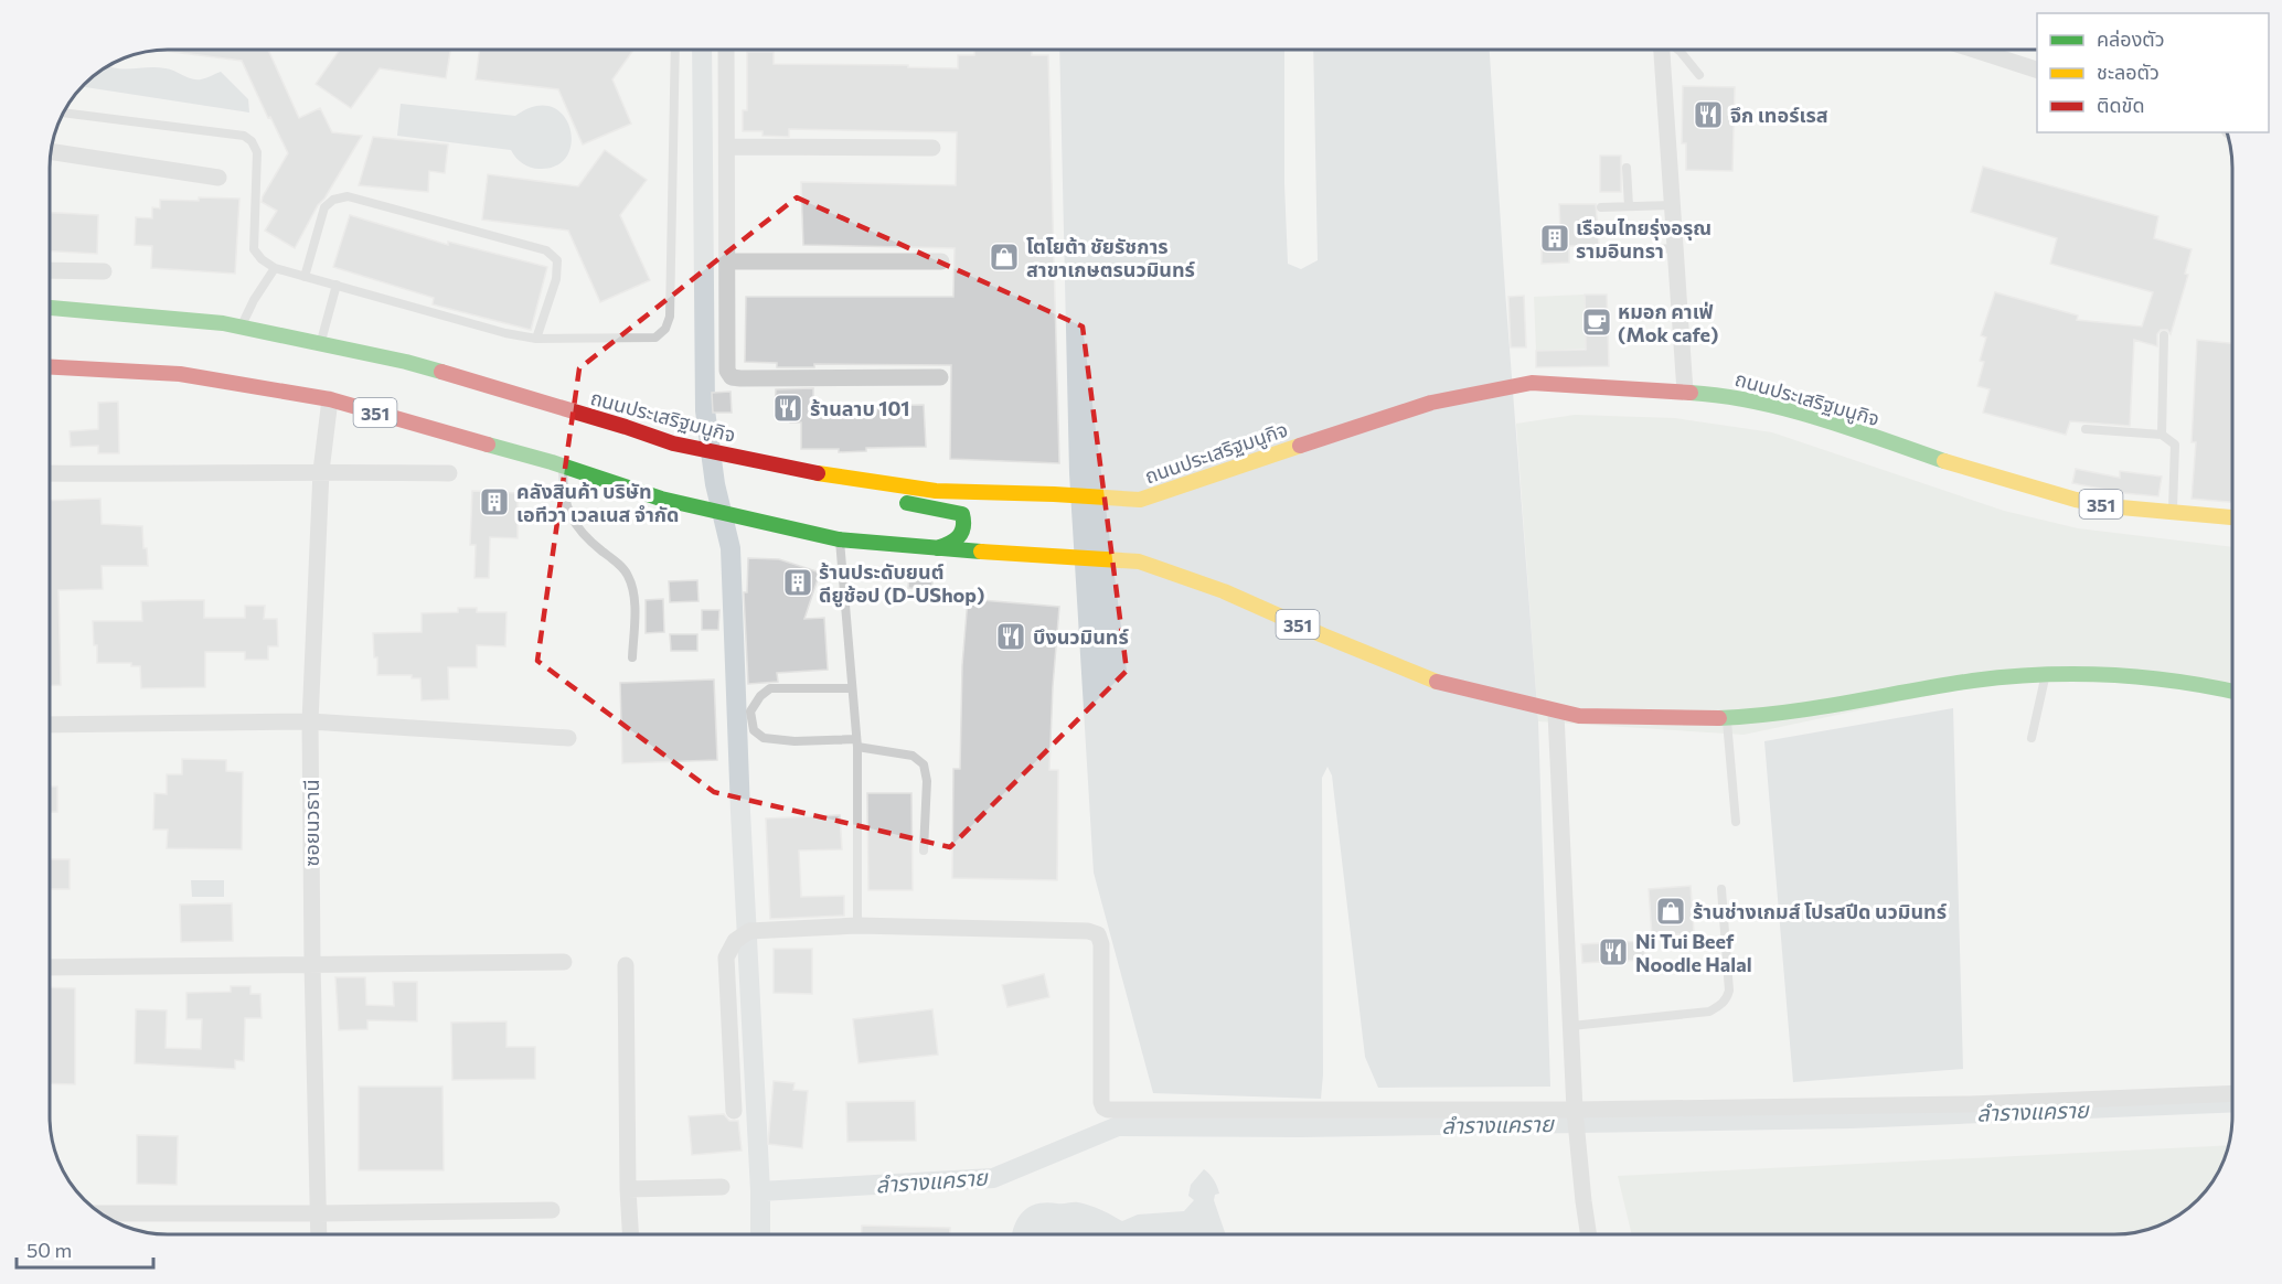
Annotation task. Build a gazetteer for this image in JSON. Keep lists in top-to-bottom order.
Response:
{
  "streets": {
    "main road": ["ถนนประเสริฐมนูกิจ", "351"],
    "street": ["ซอยนวธานี"]
  },
  "crossings": [
    ["351", "ซอยนวธานี"]
  ],
  "water": ["ลำรางแคราย"],
  "places": {
    "restaurant": [
      "จึก เทอร์เรส",
      "ร้านลาบ 101",
      "บึงนวมินทร์",
      "Ni Tui Beef Noodle Halal"
    ],
    "building": ["เรือนไทยรุ่งอรุณ รามอินทรา", "คลังสินค้า บริษัท เอทีวา เวลเนส จำกัด", "ร้านประดับยนต์ ดียูช้อป (D-UShop)"],
    "shop": ["โตโยต้า ชัยรัชการ สาขาเกษตรนวมินทร์", "ร้านช่างเกมส์ โปรสปีด นวมินทร์"],
    "cafe": ["หมอก คาเฟ่ (Mok cafe)"]
  },
  "legend": ["คล่องตัว", "ชะลอตัว", "ติดขัด"],
  "scale_bar": "50 m"
}
